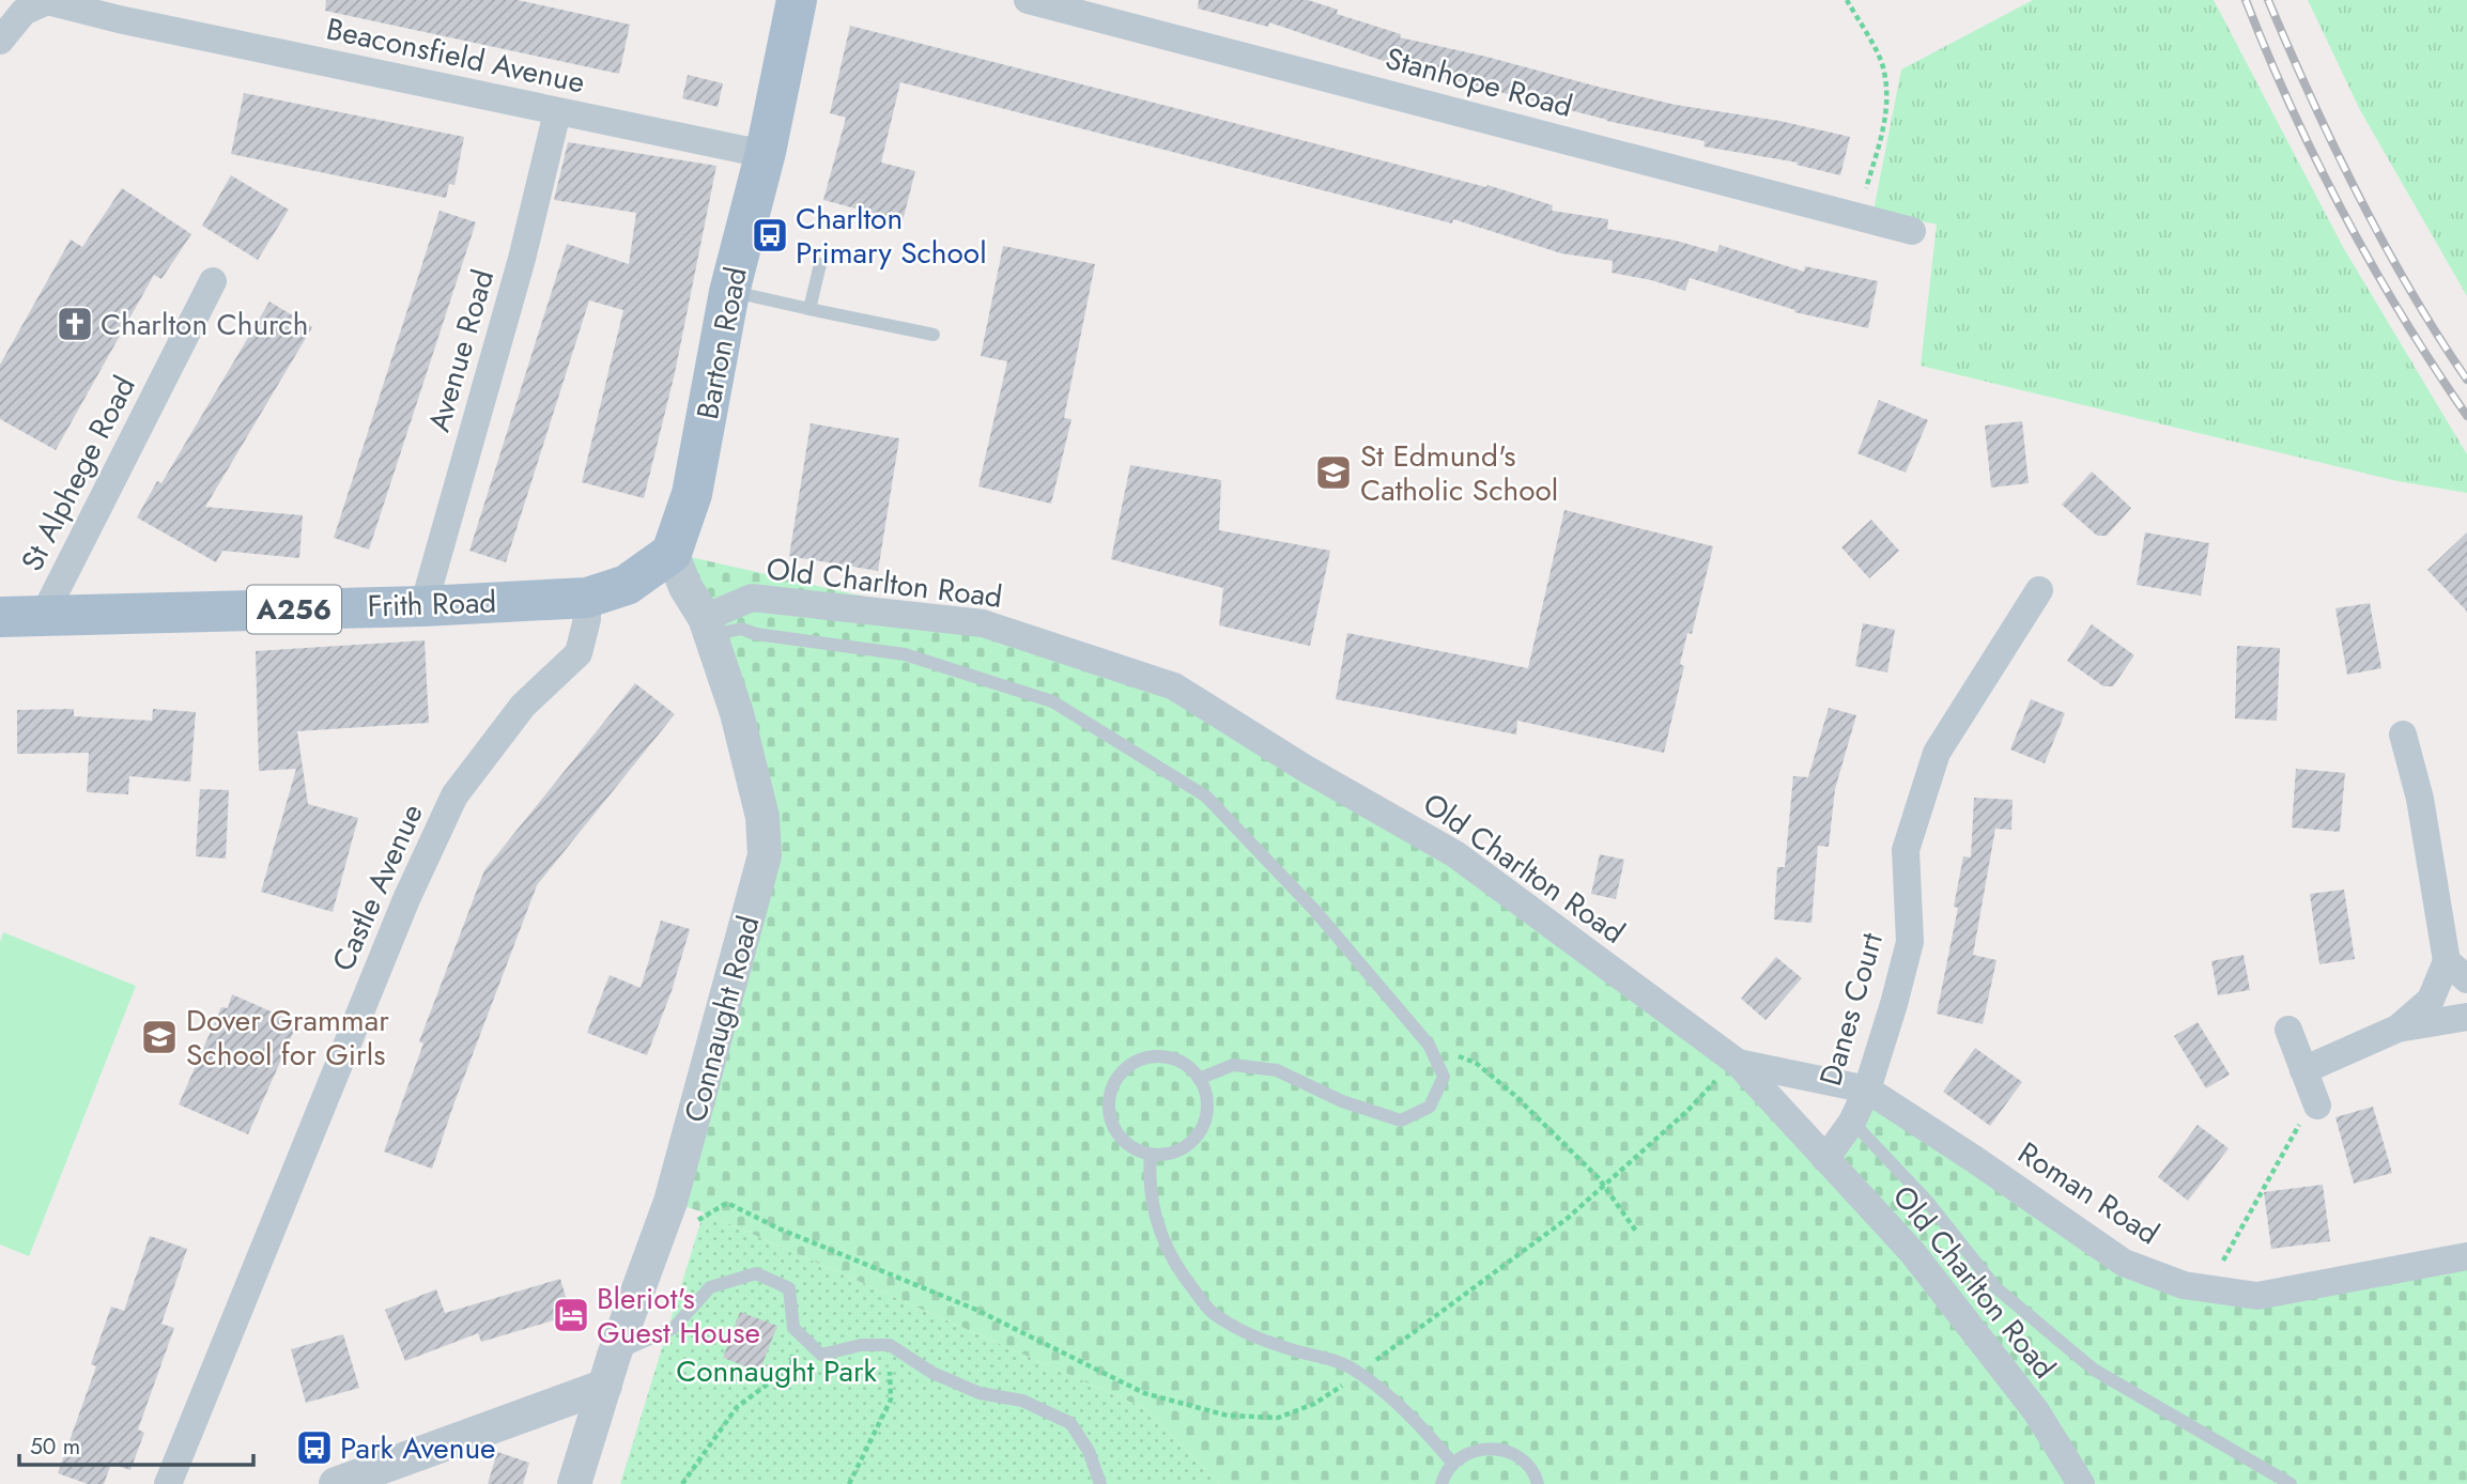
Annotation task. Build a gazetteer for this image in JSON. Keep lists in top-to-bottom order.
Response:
{
  "streets": {
    "main road": ["Barton Road", "Frith Road", "A256"],
    "street": [
      "Beaconsfield Avenue",
      "Stanhope Road",
      "Avenue Road",
      "St Alphege Road",
      "Old Charlton Road",
      "Castle Avenue",
      "Danes Court",
      "Connaught Road",
      "Roman Road"
    ]
  },
  "crossings": [
    ["Beaconsfield Avenue", "Barton Road"],
    ["Beaconsfield Avenue", "Avenue Road"],
    ["Barton Road", "Frith Road"],
    ["Barton Road", "Connaught Road"],
    ["Avenue Road", "Frith Road"],
    ["St Alphege Road", "Frith Road"],
    ["Old Charlton Road", "Danes Court"],
    ["Old Charlton Road", "Connaught Road"],
    ["Old Charlton Road", "Roman Road"],
    ["Frith Road", "Castle Avenue"],
    ["Frith Road", "Connaught Road"],
    ["Danes Court", "Roman Road"]
  ],
  "parks": ["Connaught Park"],
  "places": {
    "bus stop": ["Charlton Primary School", "Park Avenue"],
    "church": ["Charlton Church"],
    "school or university": ["St Edmund's Catholic School", "Dover Grammar School for Girls"],
    "hotel": ["Bleriot's Guest House"]
  },
  "scale_bar": "50 m"
}
